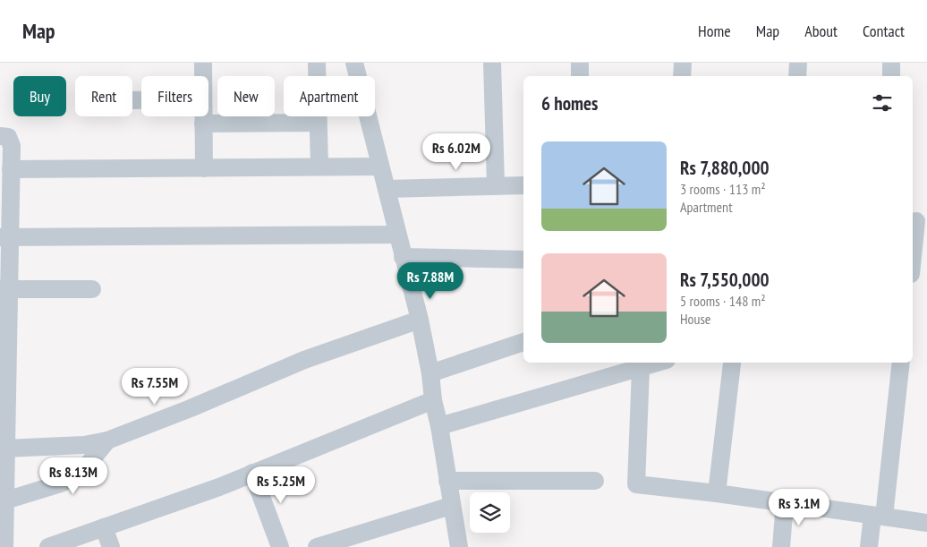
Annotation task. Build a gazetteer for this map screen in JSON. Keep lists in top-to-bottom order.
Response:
{
  "page": {
    "header": "Map",
    "nav": [
      "Home",
      "Map",
      "About",
      "Contact"
    ],
    "chip": [
      "Buy",
      "Rent",
      "Filters",
      "New",
      "Apartment"
    ],
    "heading": "6 homes",
    "list": [
      {
        "name": "Rs 7,880,000",
        "note": "3 rooms · 113 m² · Apartment"
      },
      {
        "name": "Rs 7,550,000",
        "note": "5 rooms · 148 m² · House"
      }
    ],
    "price": [
      "Rs 6.02M",
      "Rs 7.88M",
      "Rs 7.55M",
      "Rs 8.13M",
      "Rs 5.25M",
      "Rs 3.1M"
    ]
  }
}
